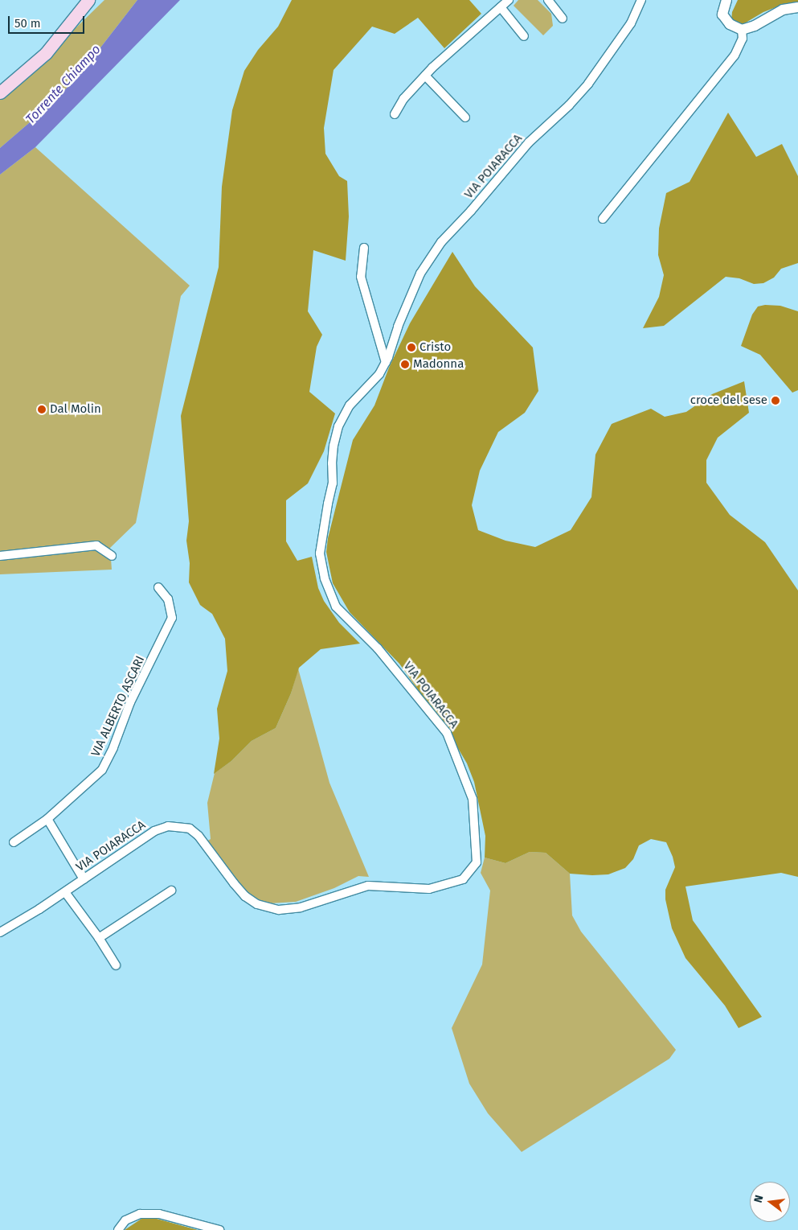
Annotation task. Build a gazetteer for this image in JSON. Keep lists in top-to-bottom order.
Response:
{
  "streets": {
    "street": ["VIA POIARACCA", "VIA ALBERTO ASCARI"]
  },
  "water": ["Torrente Chiampo"],
  "places": [
    "Cristo",
    "Madonna",
    "croce del sese",
    "Dal Molin"
  ],
  "scale_bar": "50 m",
  "north": "left"
}
